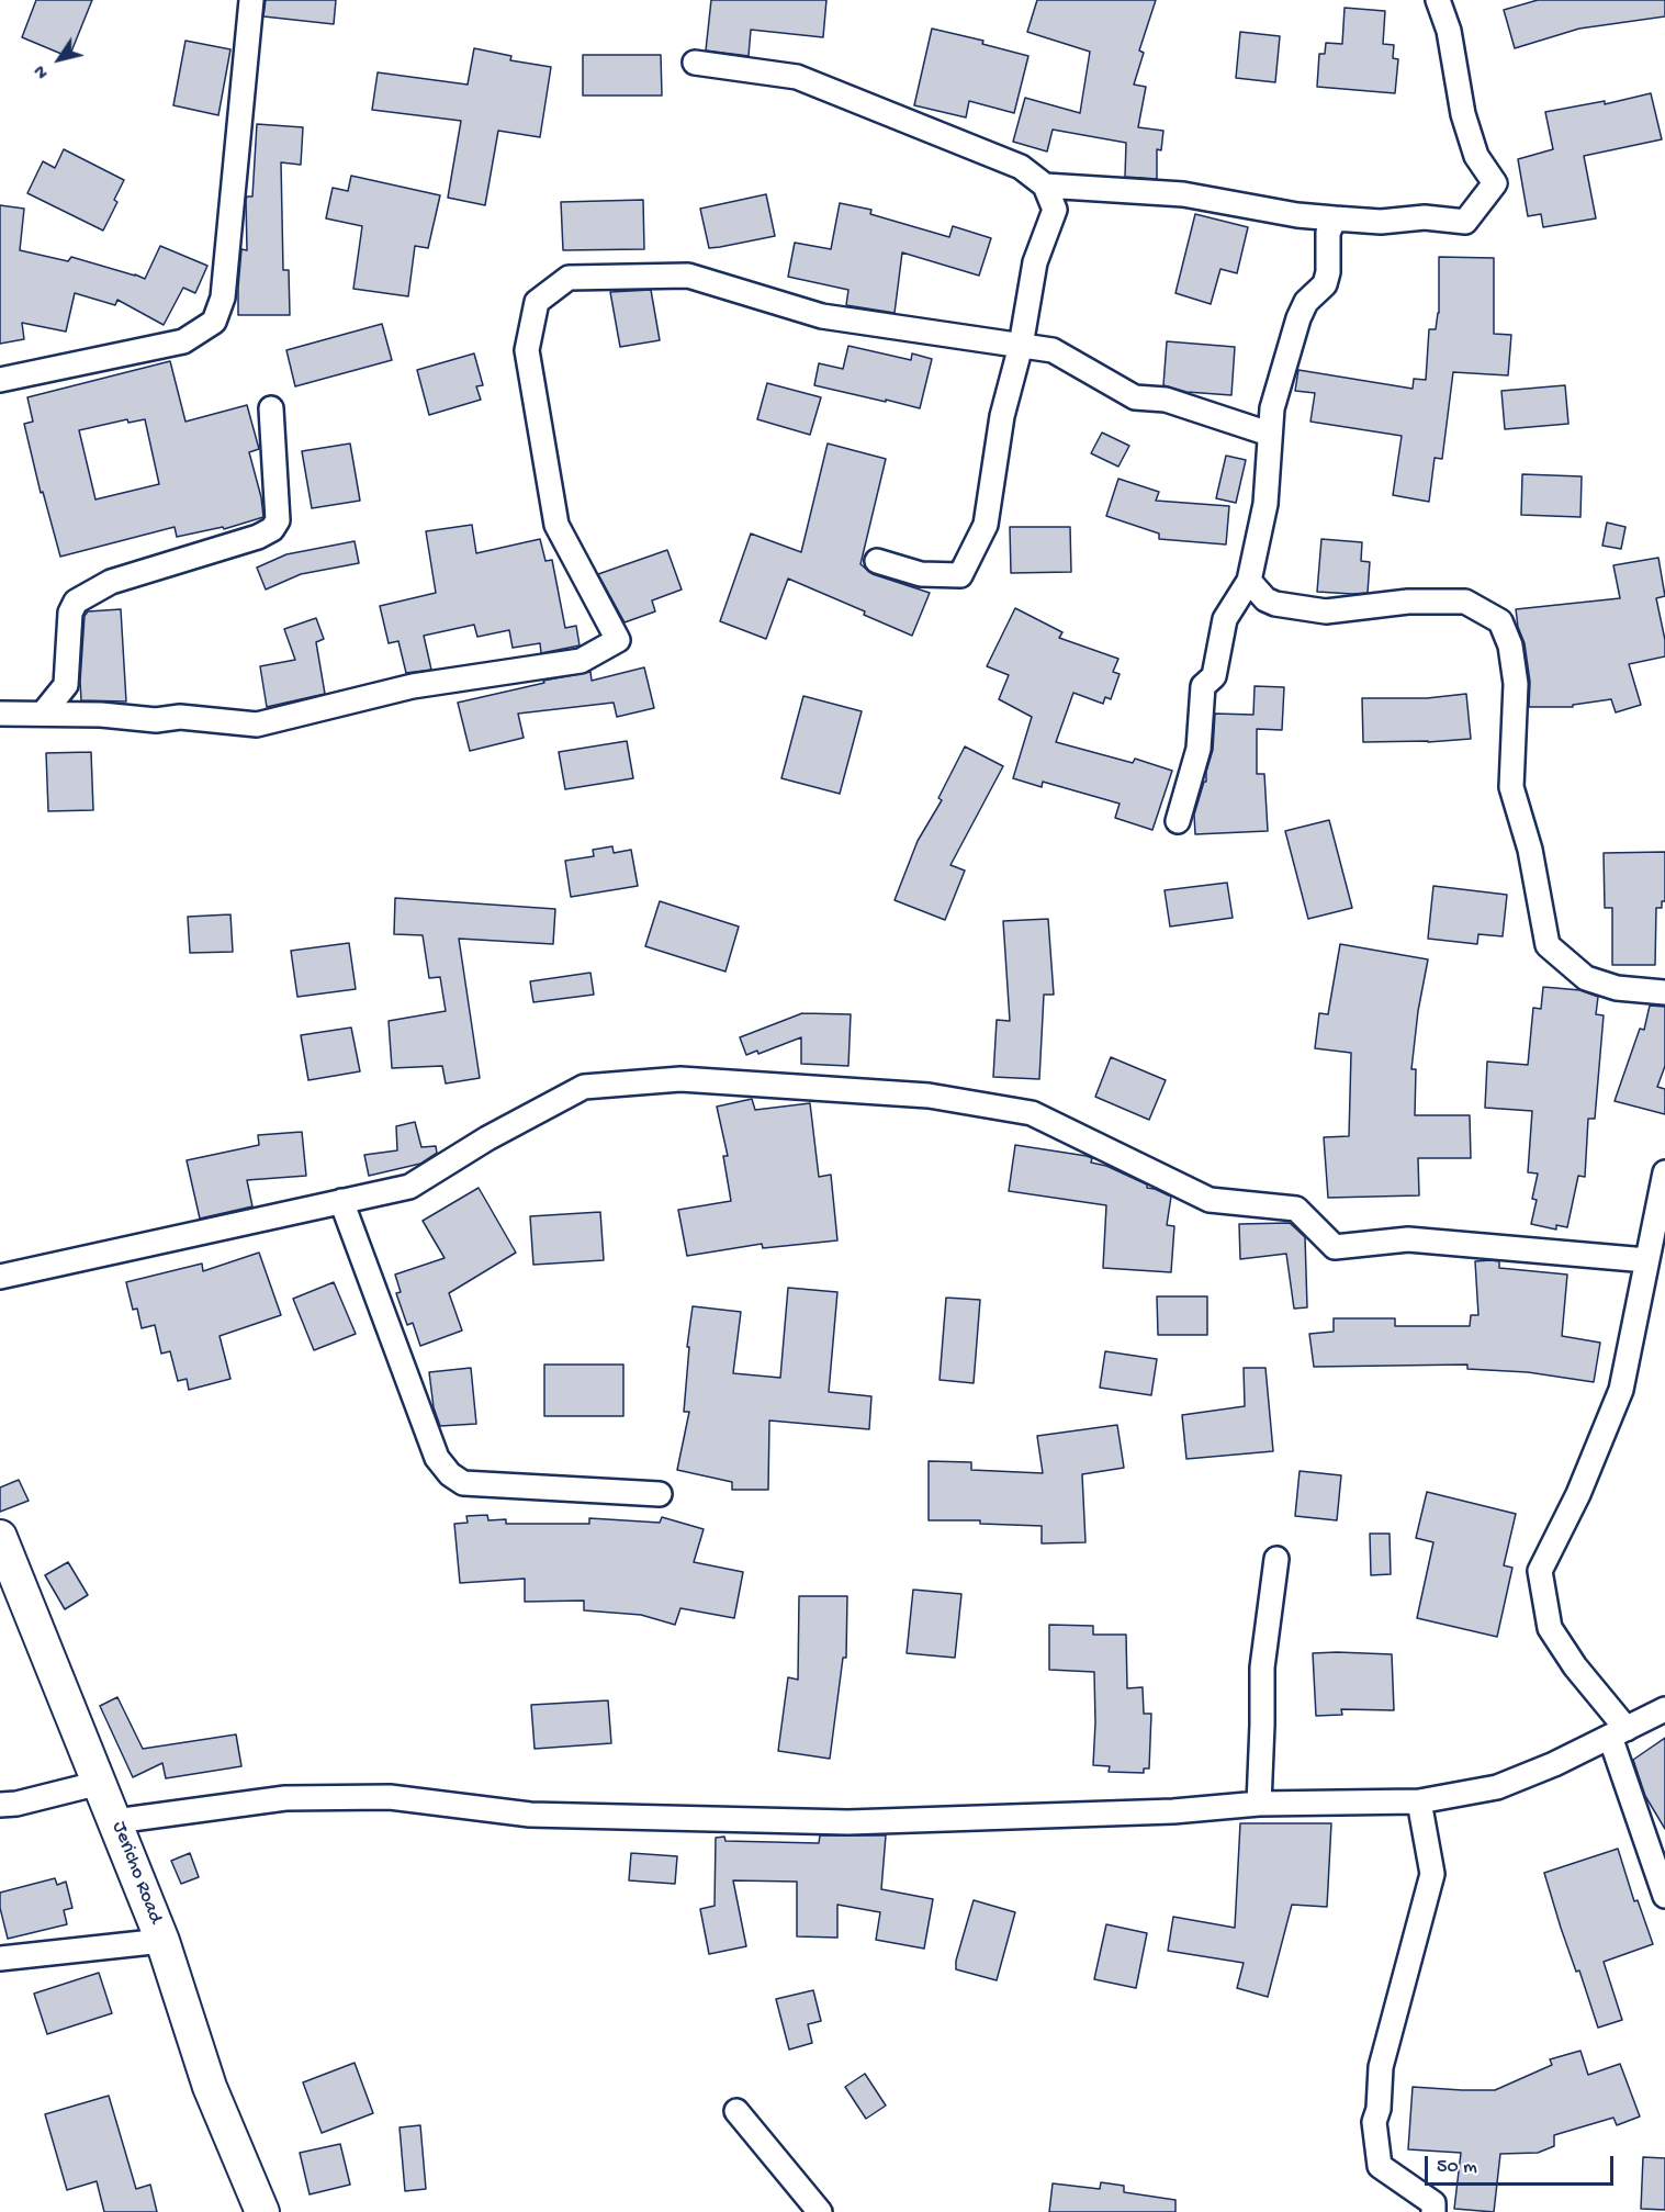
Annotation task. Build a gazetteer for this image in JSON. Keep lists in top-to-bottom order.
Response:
{
  "streets": {
    "street": ["Jericho Road"]
  },
  "scale_bar": "50 m",
  "north": "bottom left"
}
